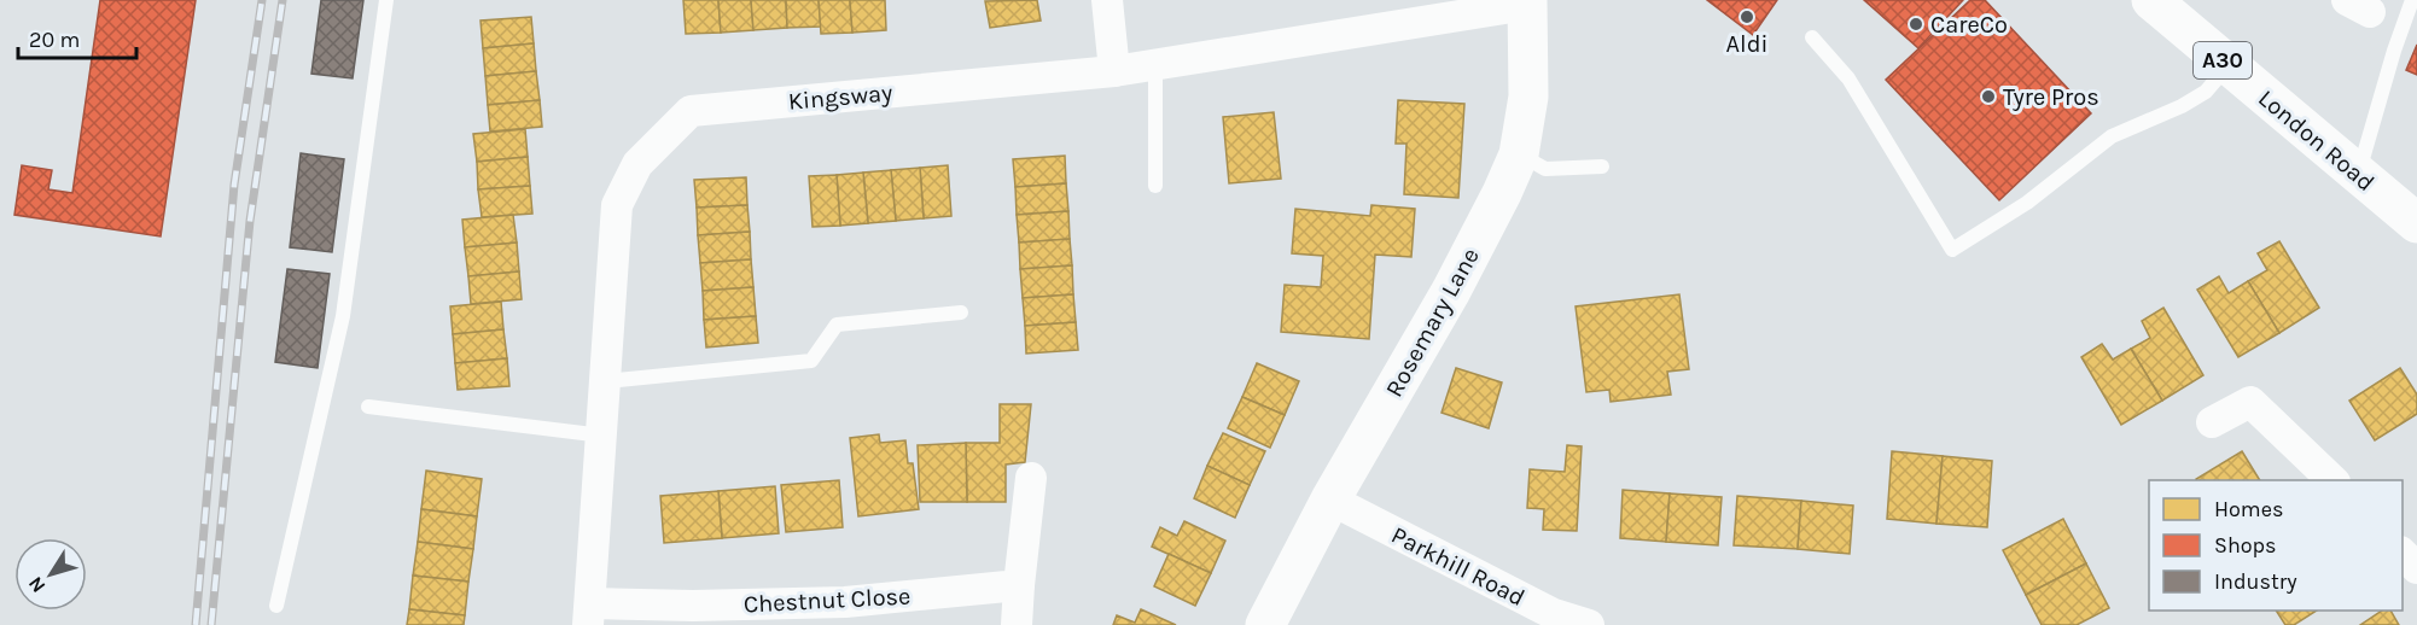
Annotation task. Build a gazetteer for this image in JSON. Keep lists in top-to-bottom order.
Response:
{
  "streets": {
    "street": [
      "A30",
      "Kingsway",
      "London Road",
      "Rosemary Lane",
      "Parkhill Road",
      "Chestnut Close"
    ]
  },
  "crossings": [
    ["Kingsway", "Rosemary Lane"],
    ["Kingsway", "Chestnut Close"],
    ["Rosemary Lane", "Parkhill Road"]
  ],
  "places": ["Aldi", "CareCo", "Tyre Pros"],
  "legend": ["Homes", "Shops", "Industry"],
  "scale_bar": "20 m",
  "north": "bottom left"
}
